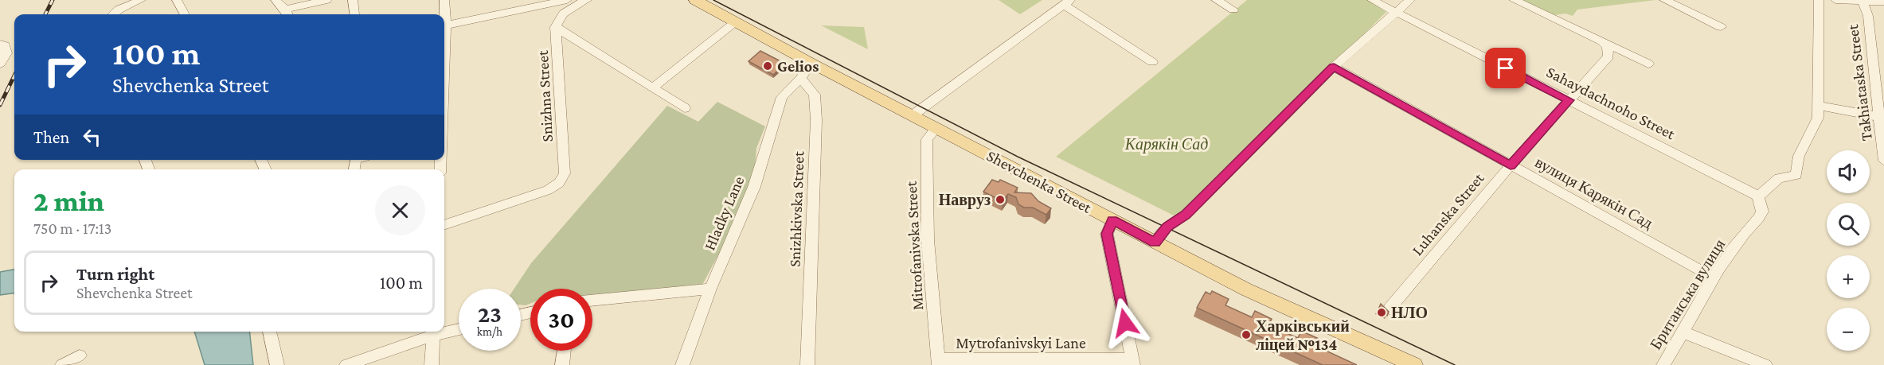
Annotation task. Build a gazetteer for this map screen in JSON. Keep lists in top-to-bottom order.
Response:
{
  "streets": {
    "main road": ["Shevchenka Street"],
    "street": [
      "Takhiataska Street",
      "Snizhna Street",
      "Sahaydachnoho Street",
      "вулиця Карякін Сад",
      "Snizhkivska Street",
      "Hladky Lane",
      "Luhanska Street",
      "Mitrofanivska Street",
      "Британська вулиця",
      "Mytrofanivskyi Lane"
    ]
  },
  "crossings": [
    ["Sahaydachnoho Street", "Luhanska Street"],
    ["Sahaydachnoho Street", "Британська вулиця"],
    ["Shevchenka Street", "Mitrofanivska Street"],
    ["вулиця Карякін Сад", "Luhanska Street"],
    ["вулиця Карякін Сад", "Британська вулиця"],
    ["Snizhkivska Street", "Hladky Lane"],
    ["Mitrofanivska Street", "Mytrofanivskyi Lane"]
  ],
  "parks": ["Карякін Сад"],
  "places": [
    "Gelios",
    "Навруз",
    "НЛО",
    "Харківський ліцей №134"
  ],
  "page": {
    "turn": ["100 m", "Shevchenka Street"],
    "then": "Then",
    "map_buttons": ["+", "−"],
    "heading": ["2 min", "750 m · 17:13"],
    "list": [
      {
        "name": "Turn right",
        "note": "Shevchenka Street",
        "value": "100 m"
      }
    ],
    "speed": "23 km/h",
    "limit": "30"
  }
}
